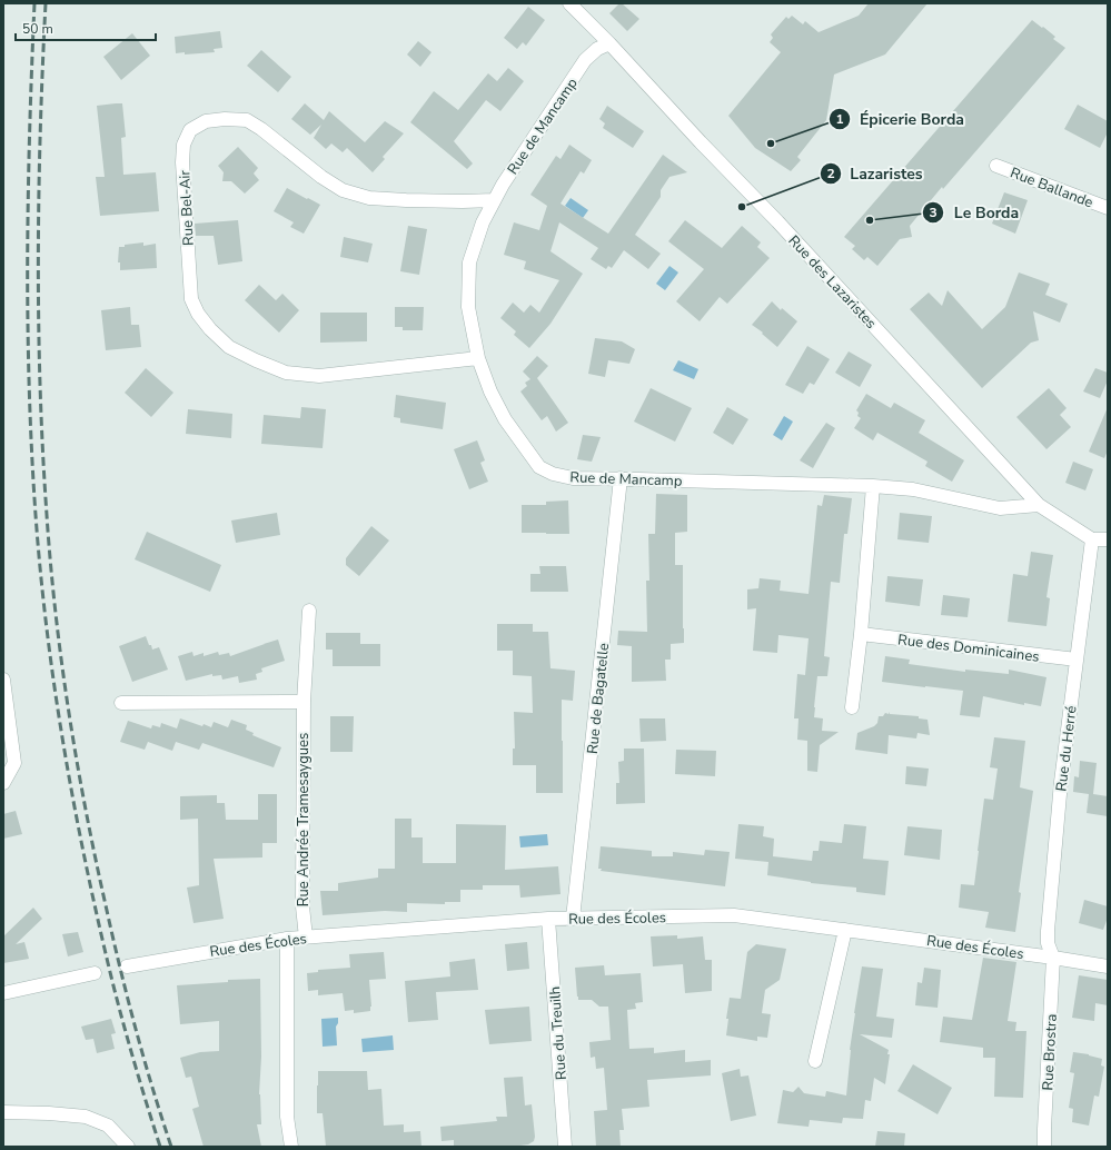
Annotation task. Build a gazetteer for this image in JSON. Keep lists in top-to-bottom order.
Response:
{
  "streets": {
    "street": [
      "Rue de Mancamp",
      "Rue Ballande",
      "Rue Bel-Air",
      "Rue des Lazaristes",
      "Rue des Dominicaines",
      "Rue de Bagatelle",
      "Rue du Herré",
      "Rue Andrée Tramesaygues",
      "Rue des Écoles",
      "Rue du Treuilh",
      "Rue Brostra"
    ]
  },
  "crossings": [
    ["Rue de Mancamp", "Rue Bel-Air"],
    ["Rue de Mancamp", "Rue des Lazaristes"],
    ["Rue de Mancamp", "Rue de Bagatelle"],
    ["Rue des Lazaristes", "Rue du Herré"],
    ["Rue des Dominicaines", "Rue du Herré"],
    ["Rue de Bagatelle", "Rue des Écoles"],
    ["Rue du Herré", "Rue des Écoles"],
    ["Rue du Herré", "Rue Brostra"],
    ["Rue Andrée Tramesaygues", "Rue des Écoles"],
    ["Rue des Écoles", "Rue du Treuilh"],
    ["Rue des Écoles", "Rue Brostra"]
  ],
  "places": ["Épicerie Borda", "Lazaristes", "Le Borda"],
  "scale_bar": "50 m"
}
